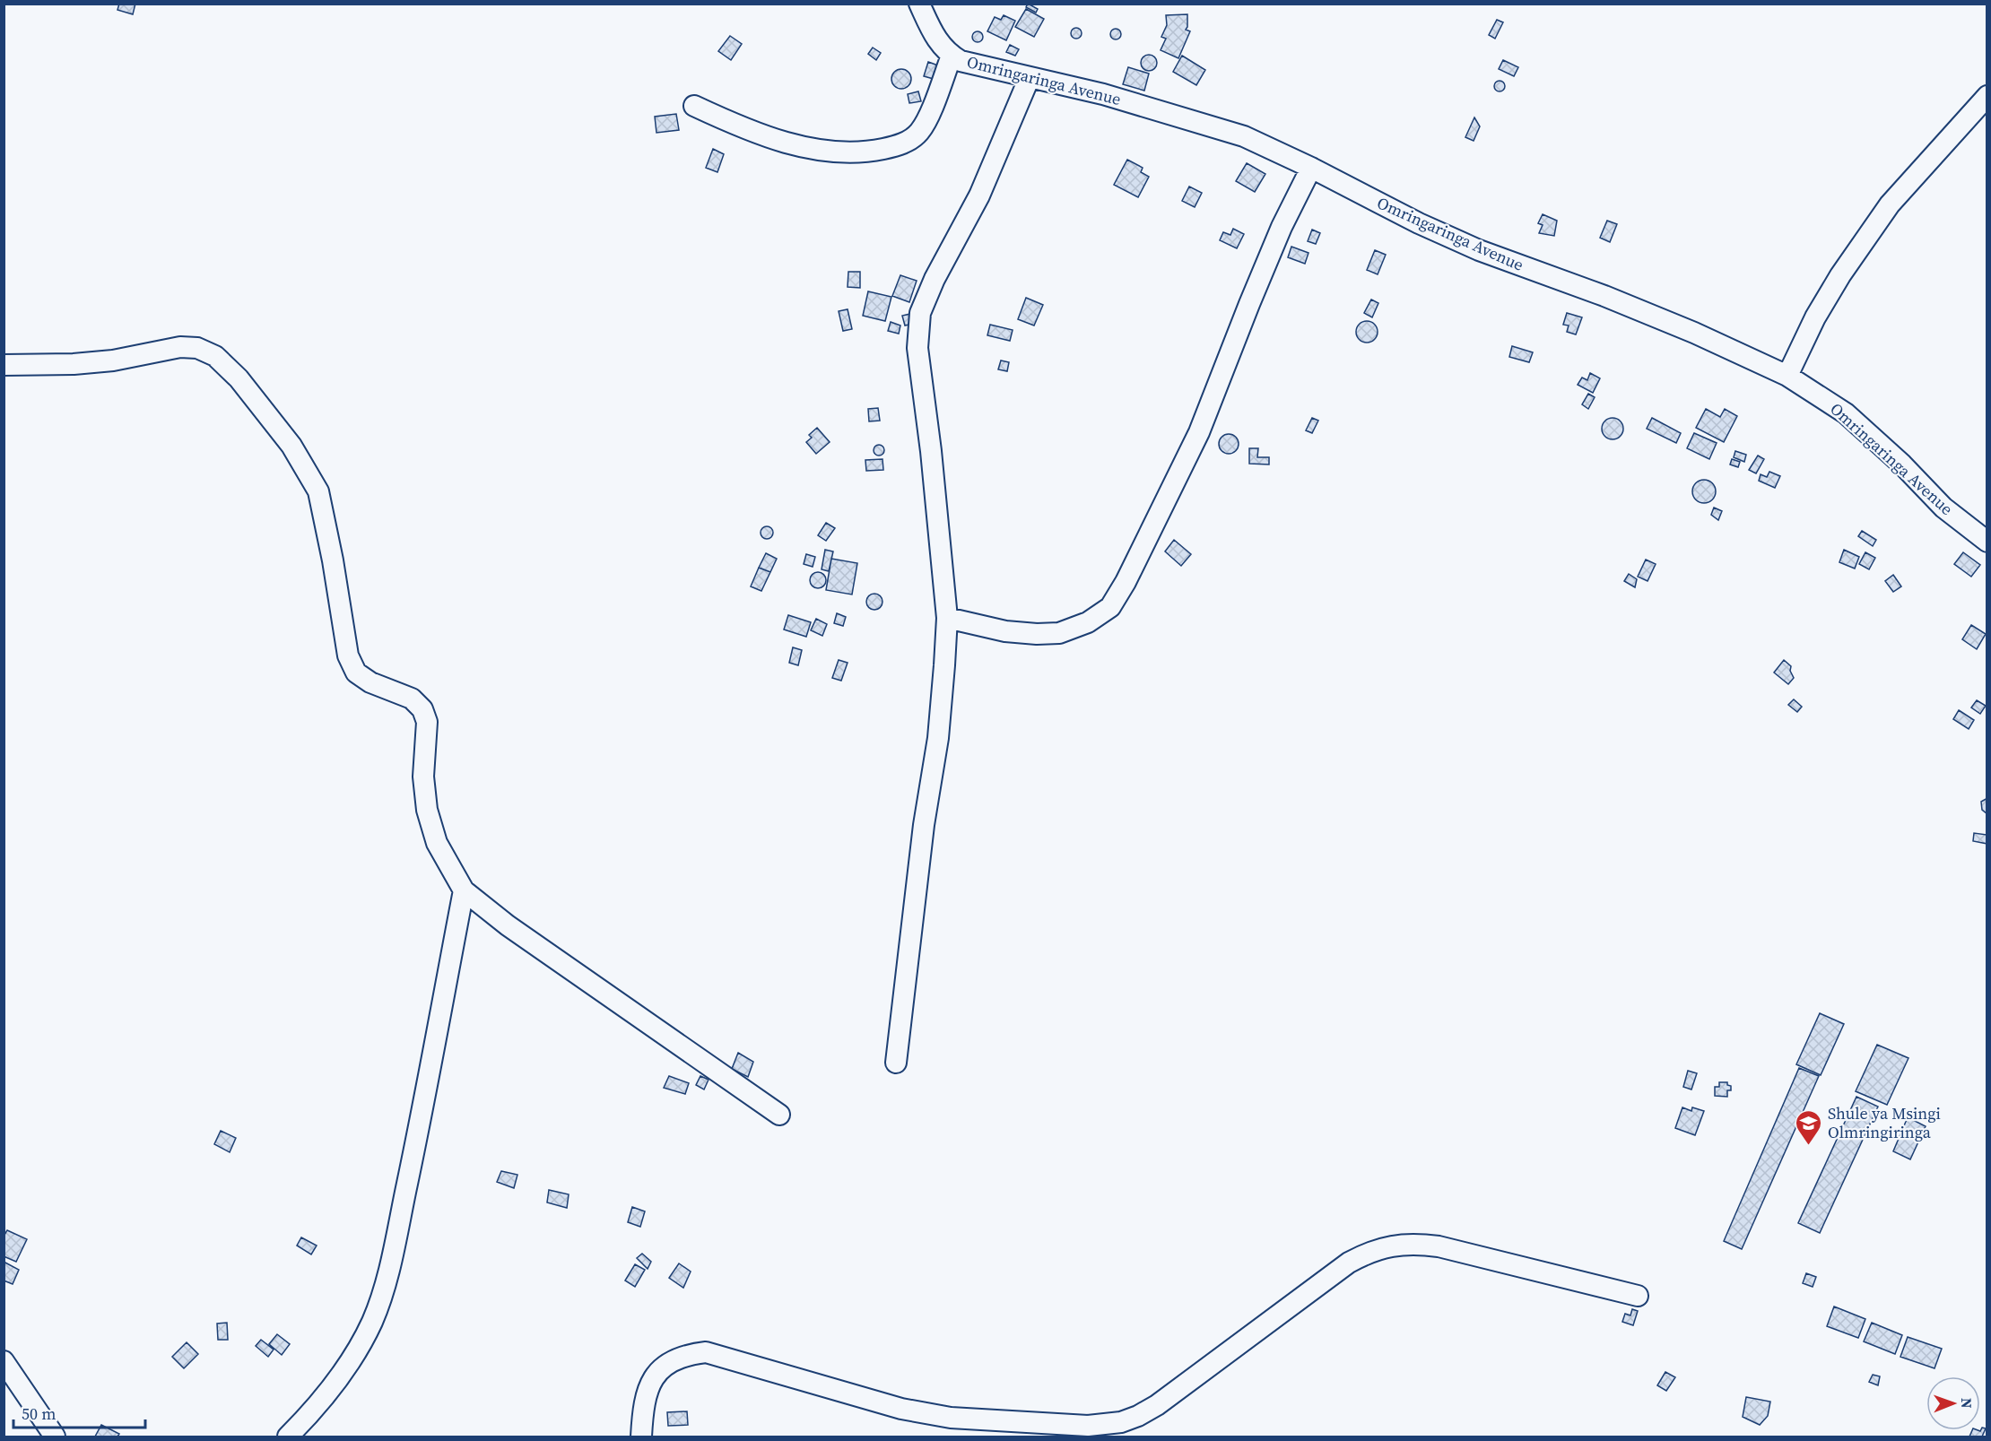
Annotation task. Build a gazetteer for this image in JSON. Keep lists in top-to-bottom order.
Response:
{
  "streets": {
    "street": ["Omringaringa Avenue"]
  },
  "places": {
    "school or university": ["Shule ya Msingi Olmringiringa"]
  },
  "scale_bar": "50 m",
  "north": "right"
}
